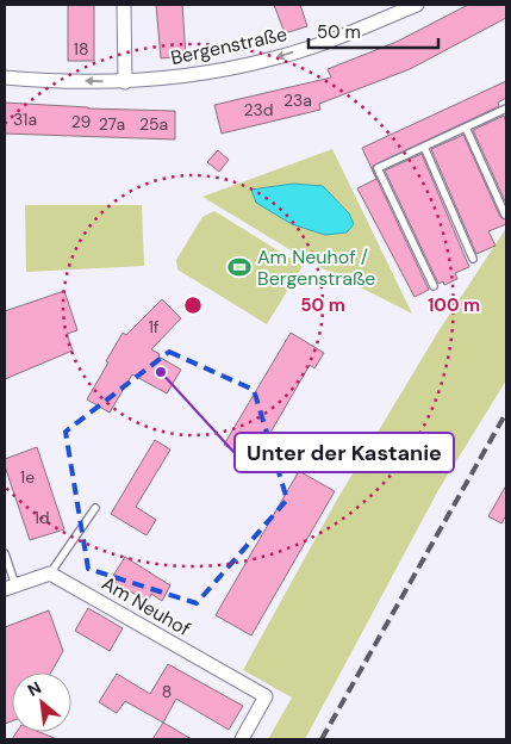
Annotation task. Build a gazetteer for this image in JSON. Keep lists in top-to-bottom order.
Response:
{
  "streets": {
    "street": ["Bergenstraße", "Am Neuhof"]
  },
  "one_way": ["Bergenstraße"],
  "places": {
    "sports": ["Am Neuhof / Bergenstraße"],
    "other": ["Unter der Kastanie"]
  },
  "house_numbers": [
    "18",
    "23a",
    "23d",
    "31a",
    "29",
    "27a",
    "25a",
    "1f",
    "1e",
    "1d",
    "8"
  ],
  "scale_bar": "50 m",
  "north": "top left",
  "rings": ["50 m", "100 m"]
}
